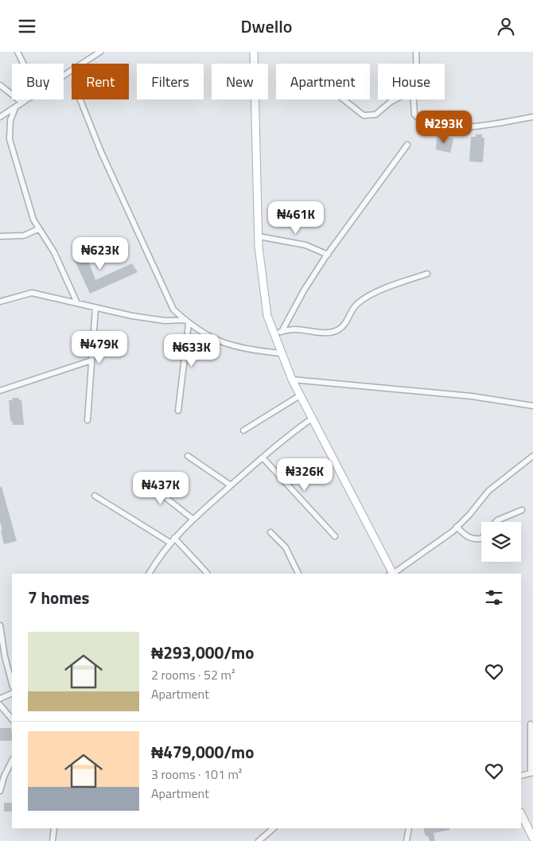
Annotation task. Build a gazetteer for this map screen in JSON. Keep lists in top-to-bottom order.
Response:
{
  "page": {
    "header": "Dwello",
    "chip": [
      "Buy",
      "Rent",
      "Filters",
      "New",
      "Apartment",
      "House"
    ],
    "price": [
      "₦293K",
      "₦461K",
      "₦623K",
      "₦479K",
      "₦633K",
      "₦326K",
      "₦437K"
    ],
    "heading": "7 homes",
    "list": [
      {
        "name": "₦293,000/mo",
        "note": "2 rooms · 52 m² · Apartment"
      },
      {
        "name": "₦479,000/mo",
        "note": "3 rooms · 101 m² · Apartment"
      }
    ]
  }
}
